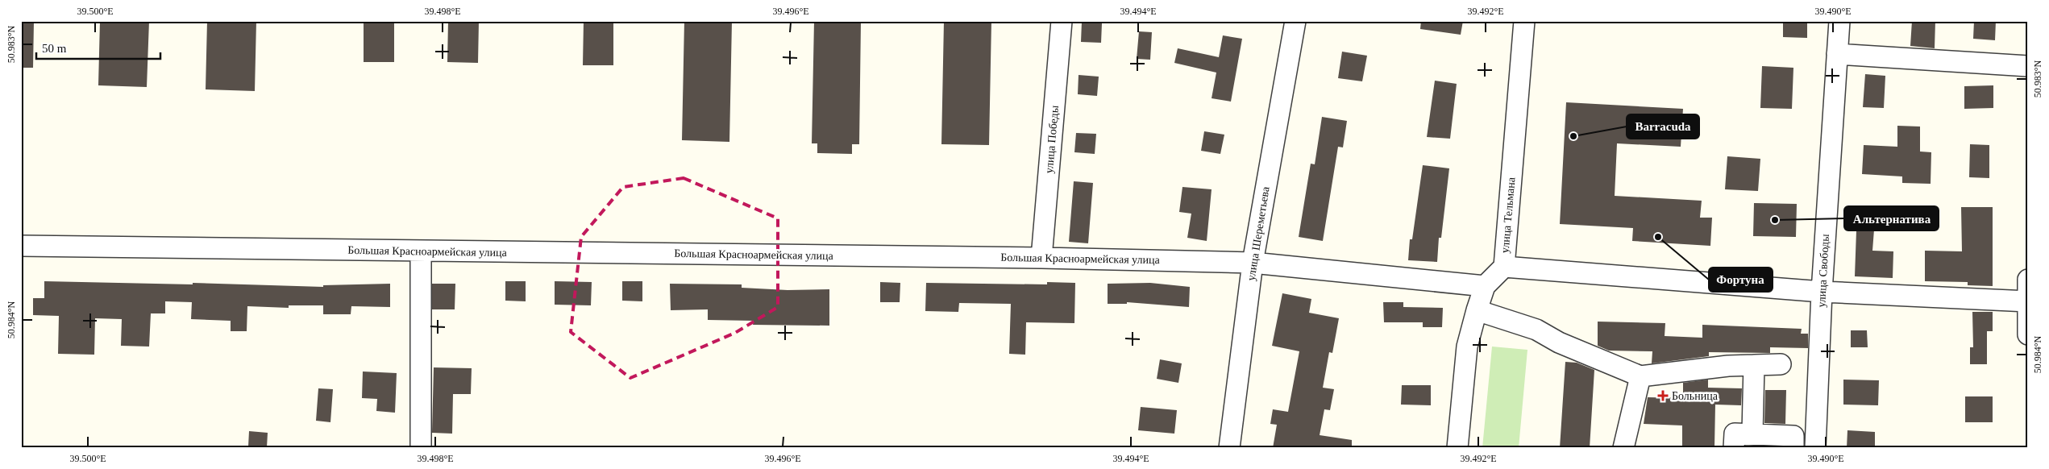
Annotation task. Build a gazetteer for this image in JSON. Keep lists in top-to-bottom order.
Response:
{
  "streets": {
    "street": [
      "улица Победы",
      "улица Тельмана",
      "улица Шереметьева",
      "Большая Красноармейская улица",
      "улица Свободы"
    ]
  },
  "crossings": [
    ["улица Победы", "Большая Красноармейская улица"],
    ["улица Тельмана", "Большая Красноармейская улица"],
    ["улица Шереметьева", "Большая Красноармейская улица"]
  ],
  "places": {
    "other": ["Barracuda", "Альтернатива", "Фортуна"],
    "health": ["Больница"]
  },
  "scale_bar": "50 m",
  "coordinates": [
    "39.500°E",
    "39.498°E",
    "39.496°E",
    "39.494°E",
    "39.492°E",
    "39.490°E",
    "50.983°N",
    "50.984°N"
  ]
}
